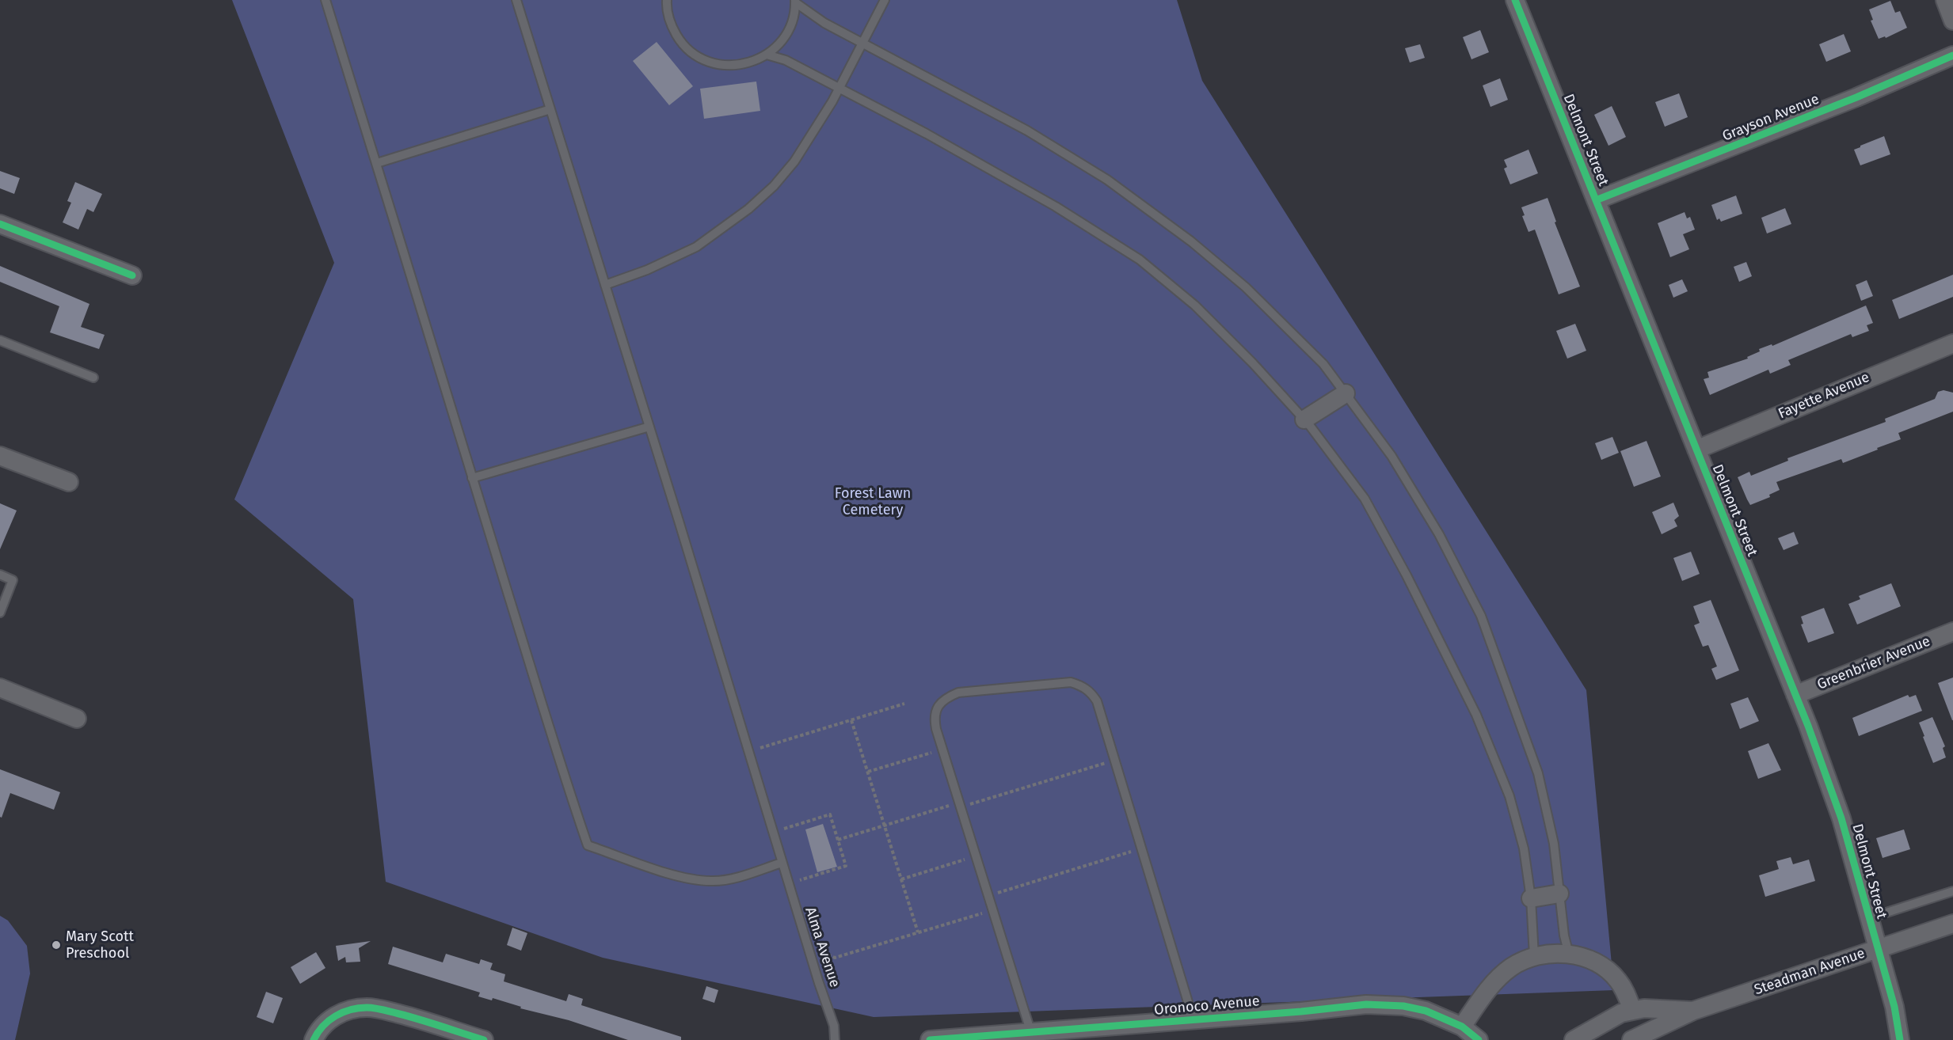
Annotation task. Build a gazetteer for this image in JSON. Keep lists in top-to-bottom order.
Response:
{
  "streets": {
    "street": [
      "Grayson Avenue",
      "Delmont Street",
      "Fayette Avenue",
      "Greenbrier Avenue",
      "Steadman Avenue",
      "Oronoco Avenue"
    ],
    "lane": ["Alma Avenue"]
  },
  "crossings": [
    ["Grayson Avenue", "Delmont Street"],
    ["Delmont Street", "Fayette Avenue"],
    ["Delmont Street", "Greenbrier Avenue"],
    ["Delmont Street", "Steadman Avenue"]
  ],
  "parks": ["Forest Lawn Cemetery"],
  "places": ["Mary Scott Preschool"]
}
